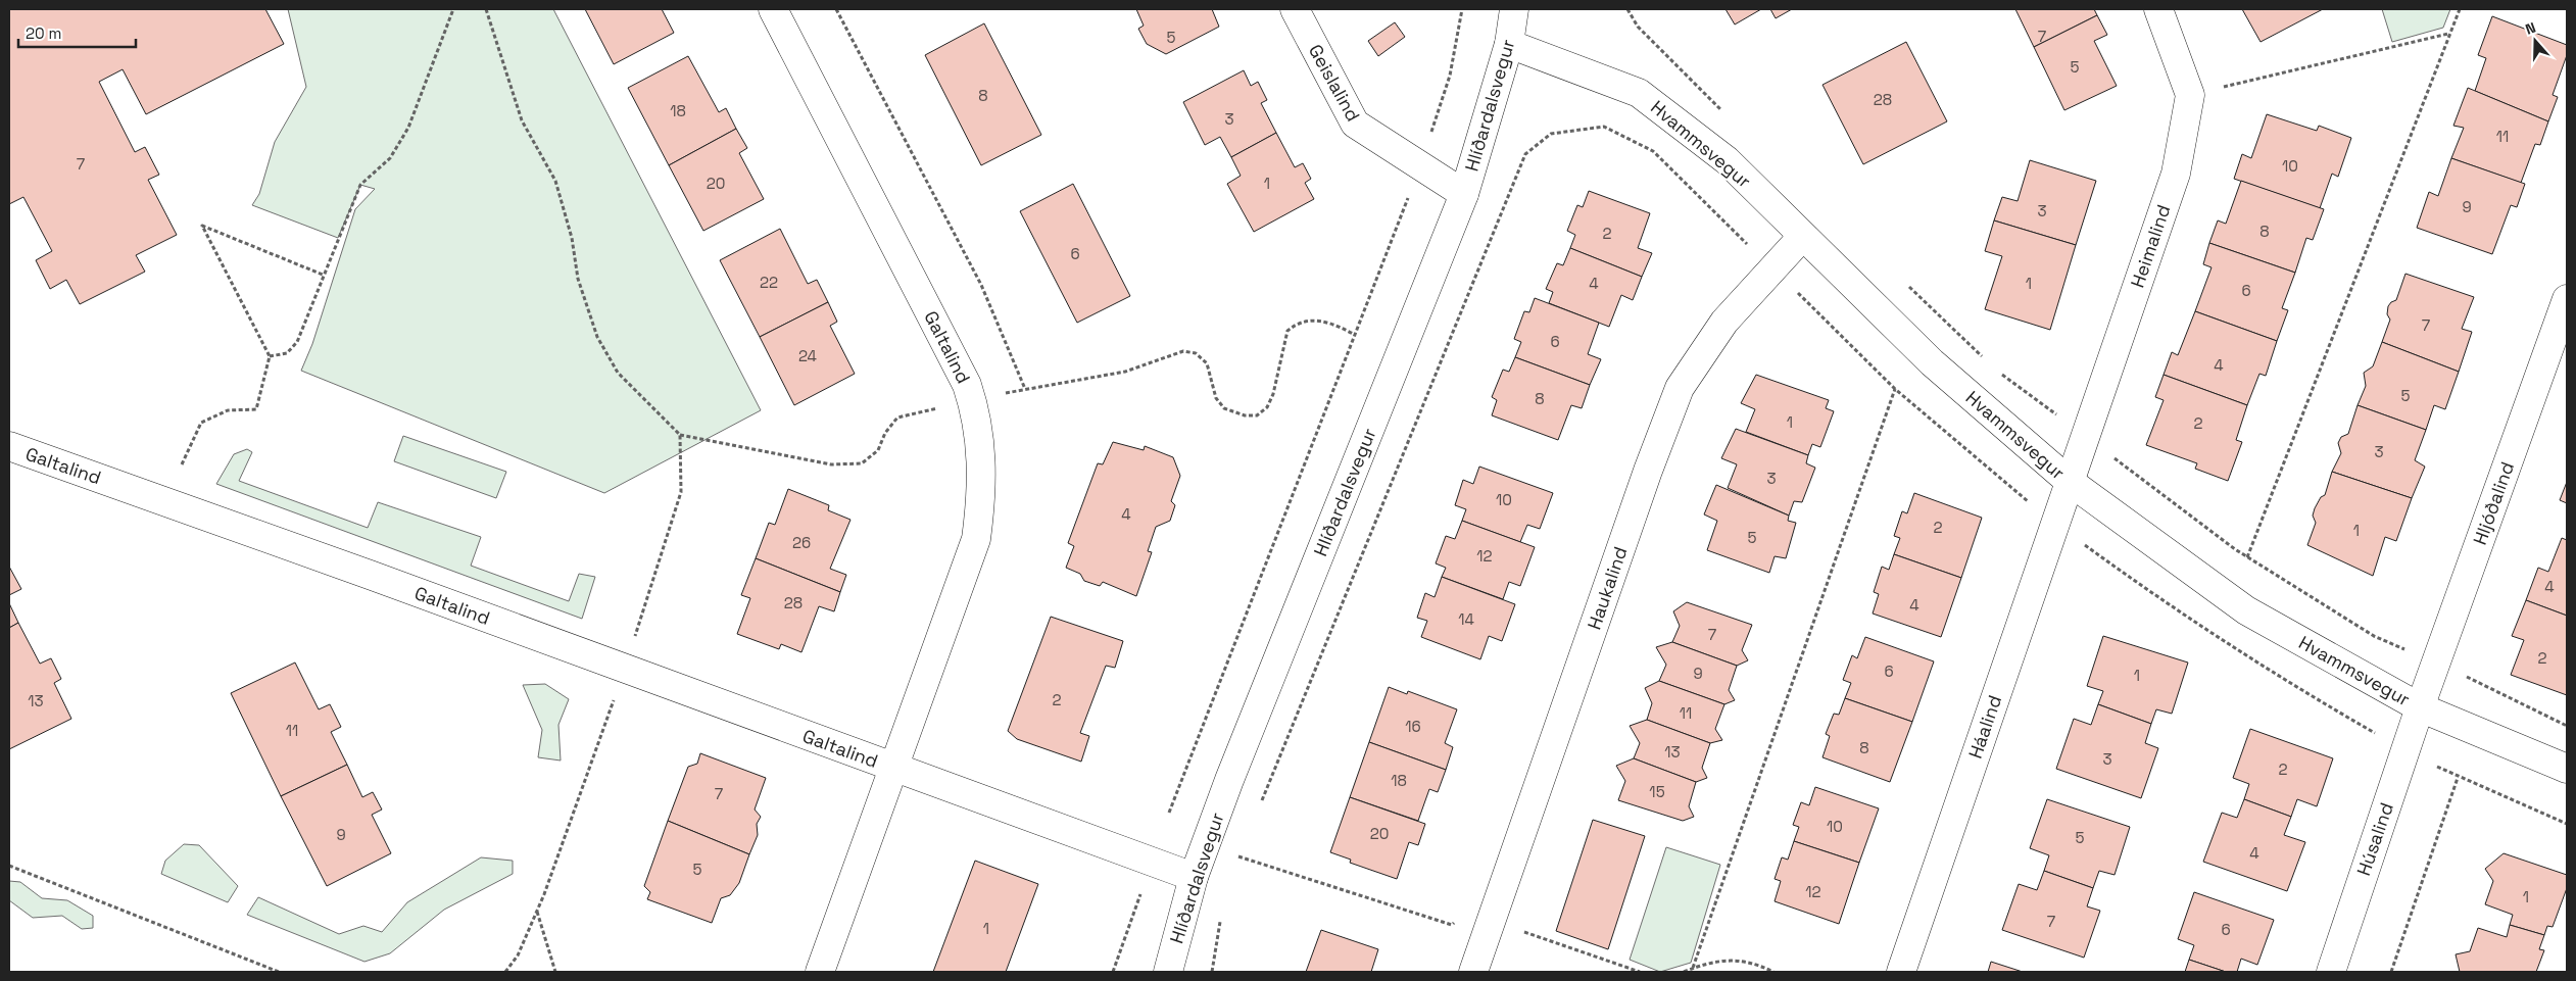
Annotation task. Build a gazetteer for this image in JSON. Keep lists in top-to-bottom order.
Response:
{
  "streets": {
    "street": [
      "Geislalind",
      "Hlíðardalsvegur",
      "Hvammsvegur",
      "Heimalind",
      "Galtalind",
      "Hljóðalind",
      "Haukalind",
      "Háalind",
      "Húsalind"
    ]
  },
  "crossings": [
    ["Geislalind", "Hlíðardalsvegur"],
    ["Hlíðardalsvegur", "Hvammsvegur"],
    ["Hlíðardalsvegur", "Galtalind"],
    ["Hvammsvegur", "Heimalind"],
    ["Hvammsvegur", "Hljóðalind"],
    ["Hvammsvegur", "Haukalind"],
    ["Hvammsvegur", "Háalind"],
    ["Hvammsvegur", "Húsalind"],
    ["Heimalind", "Háalind"],
    ["Hljóðalind", "Húsalind"]
  ],
  "house_numbers": [
    "7",
    "5",
    "5",
    "8",
    "28",
    "18",
    "3",
    "11",
    "7",
    "10",
    "20",
    "1",
    "9",
    "3",
    "8",
    "2",
    "6",
    "22",
    "4",
    "1",
    "6",
    "7",
    "6",
    "24",
    "4",
    "5",
    "8",
    "1",
    "2",
    "3",
    "3",
    "10",
    "4",
    "2",
    "1",
    "5",
    "26",
    "12",
    "4",
    "28",
    "4",
    "14",
    "7",
    "2",
    "6",
    "9",
    "1",
    "2",
    "13",
    "11",
    "16",
    "11",
    "8",
    "13",
    "3",
    "2",
    "18",
    "15",
    "7",
    "10",
    "20",
    "9",
    "5",
    "4",
    "5",
    "12",
    "1",
    "7",
    "1",
    "6"
  ],
  "scale_bar": "20 m",
  "north": "top"
}
